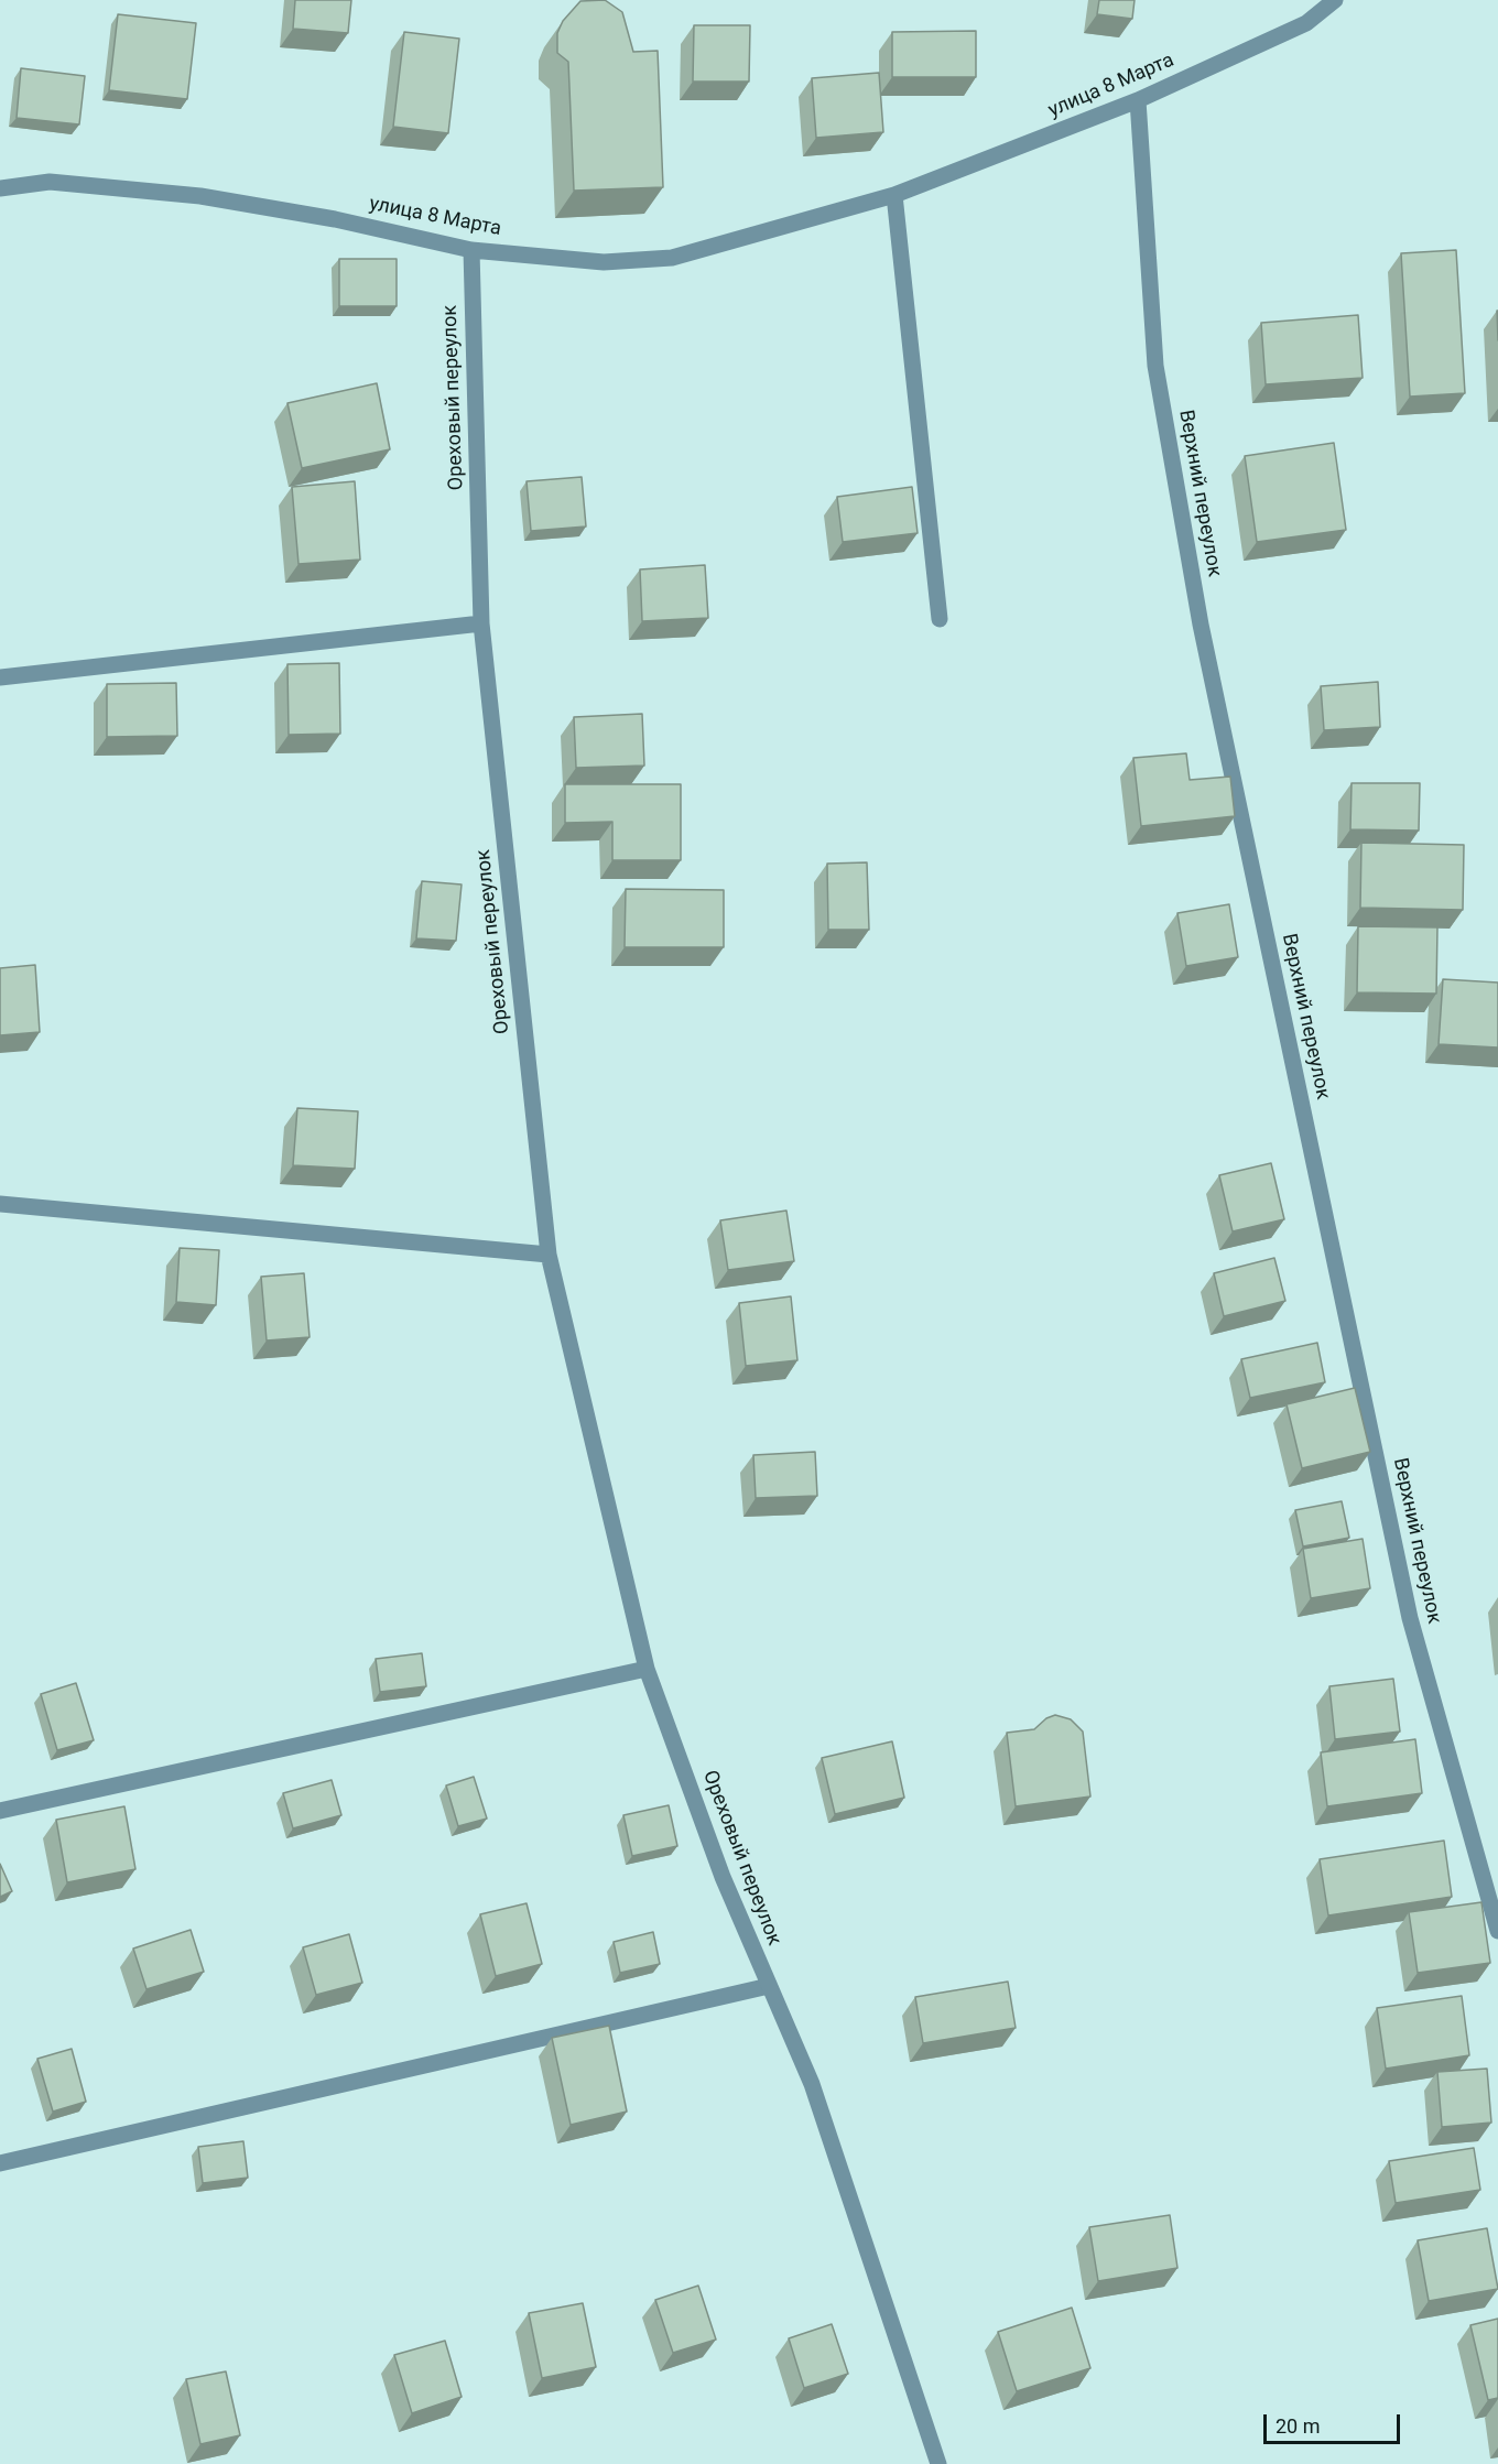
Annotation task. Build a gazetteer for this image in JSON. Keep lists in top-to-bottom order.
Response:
{
  "streets": {
    "street": ["улица 8 Марта", "Ореховый переулок", "Верхний переулок"]
  },
  "crossings": [
    ["улица 8 Марта", "Ореховый переулок"],
    ["улица 8 Марта", "Верхний переулок"]
  ],
  "scale_bar": "20 m"
}
